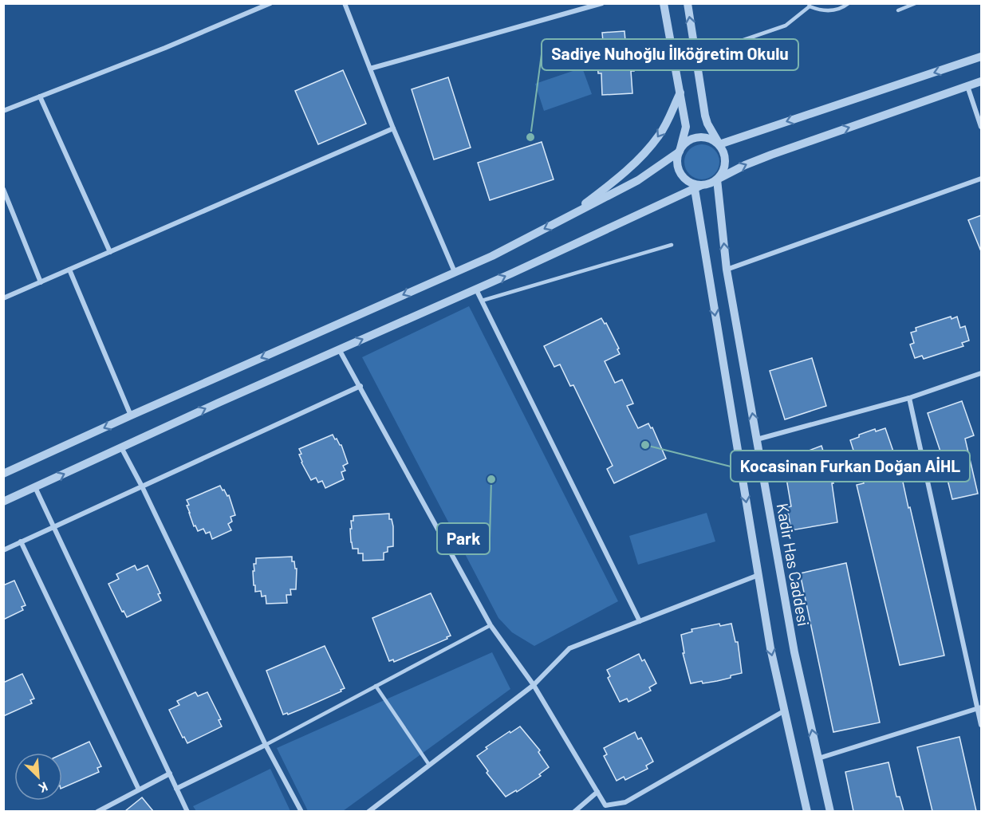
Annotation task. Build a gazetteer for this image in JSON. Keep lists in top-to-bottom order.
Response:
{
  "streets": {
    "street": ["Kadir Has Caddesi"]
  },
  "places": ["Sadiye Nuhoğlu İlköğretim Okulu", "Kocasinan Furkan Doğan AİHL", "Park"],
  "north": "bottom right"
}
